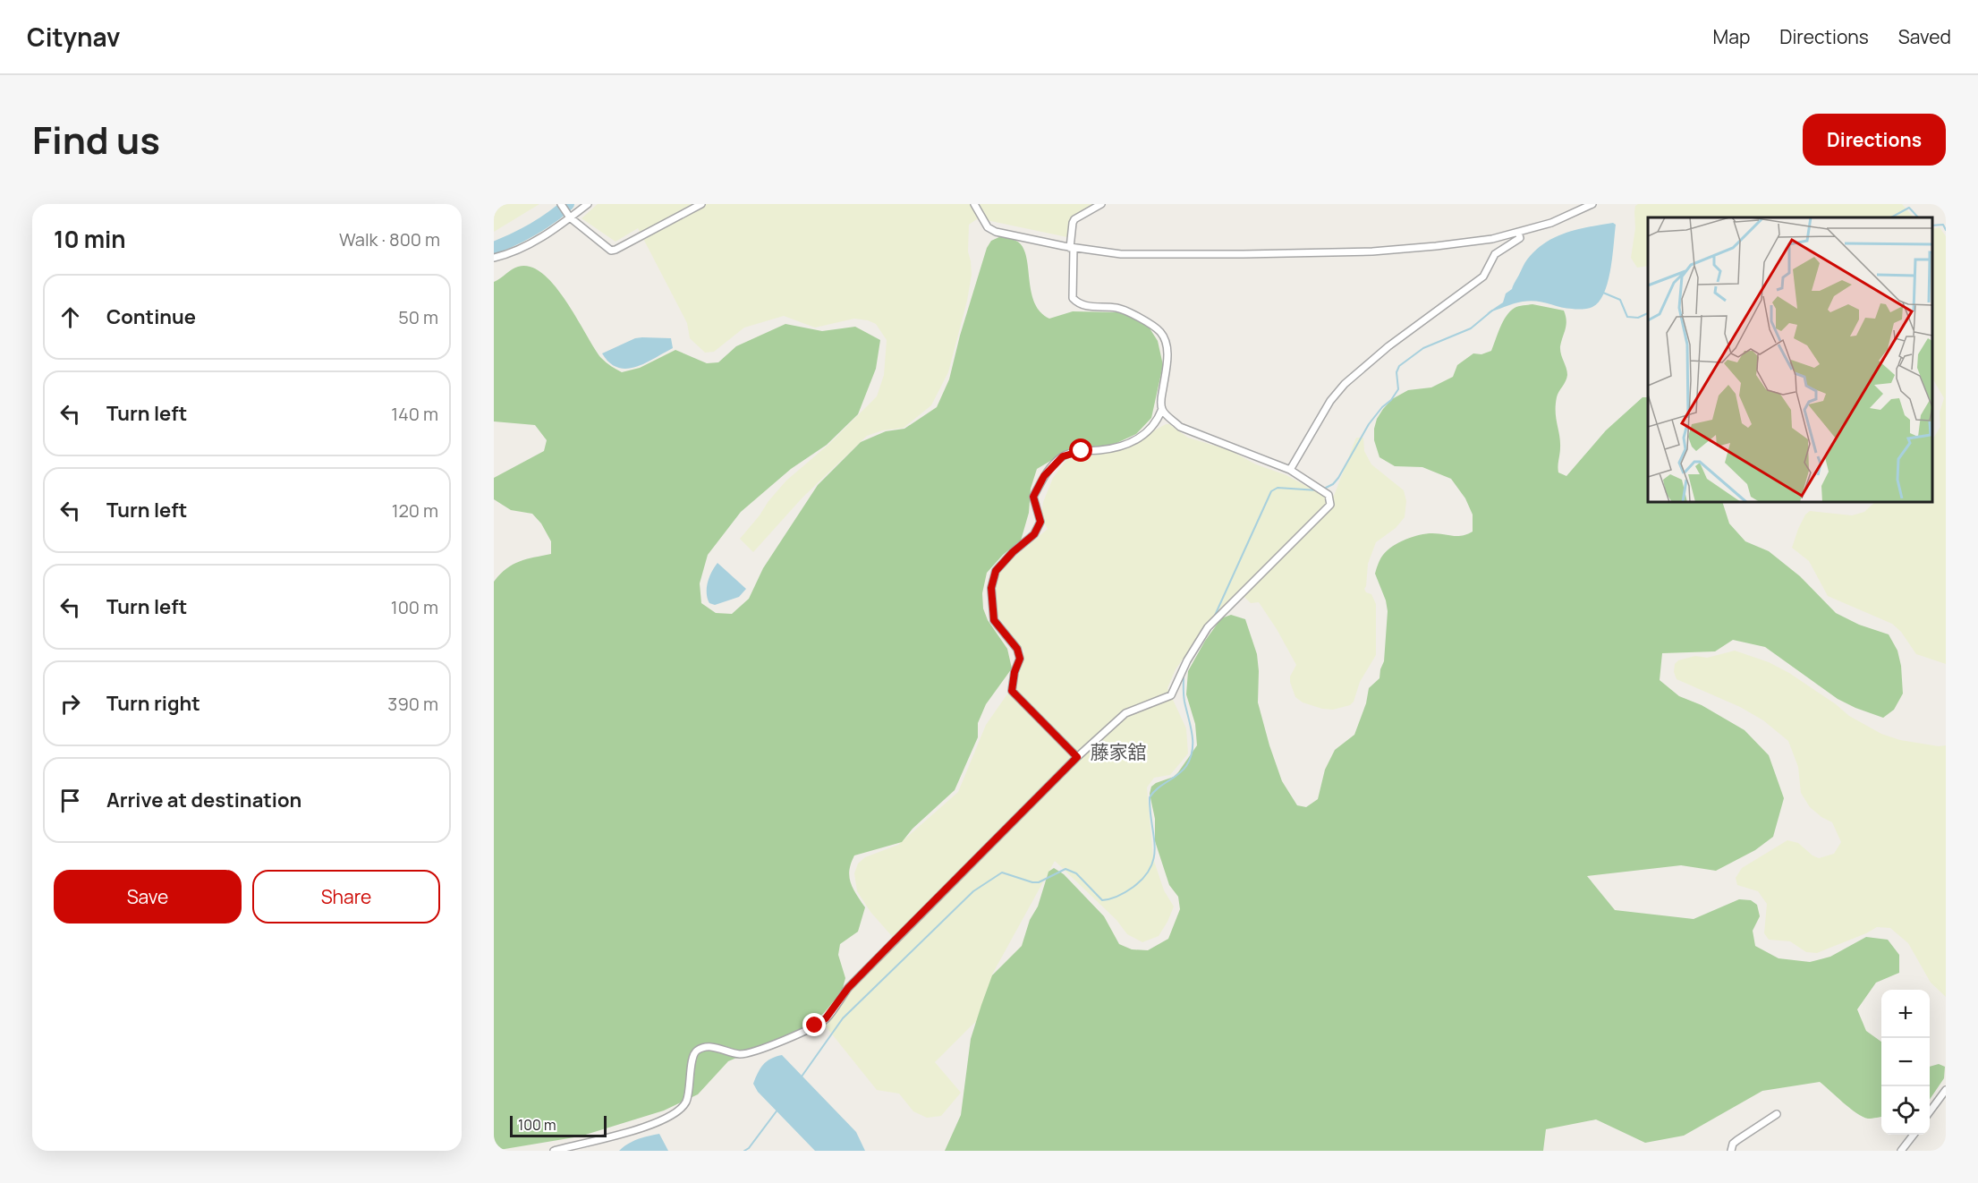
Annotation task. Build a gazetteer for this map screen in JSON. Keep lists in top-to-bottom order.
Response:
{
  "districts": ["藤家舘"],
  "scale_bar": "100 m",
  "page": {
    "header": "Citynav",
    "nav": ["Map", "Directions", "Saved"],
    "title": "Find us",
    "buttons": [
      "Directions",
      ["Save", "Share"]
    ],
    "heading": ["10 min", "Walk · 800 m"],
    "list": [
      ["Continue", "50 m"],
      ["Turn left", "140 m"],
      ["Turn left", "120 m"],
      ["Turn left", "100 m"],
      ["Turn right", "390 m"],
      "Arrive at destination"
    ],
    "map_buttons": ["+", "−"],
    "scale": "100 m"
  }
}
